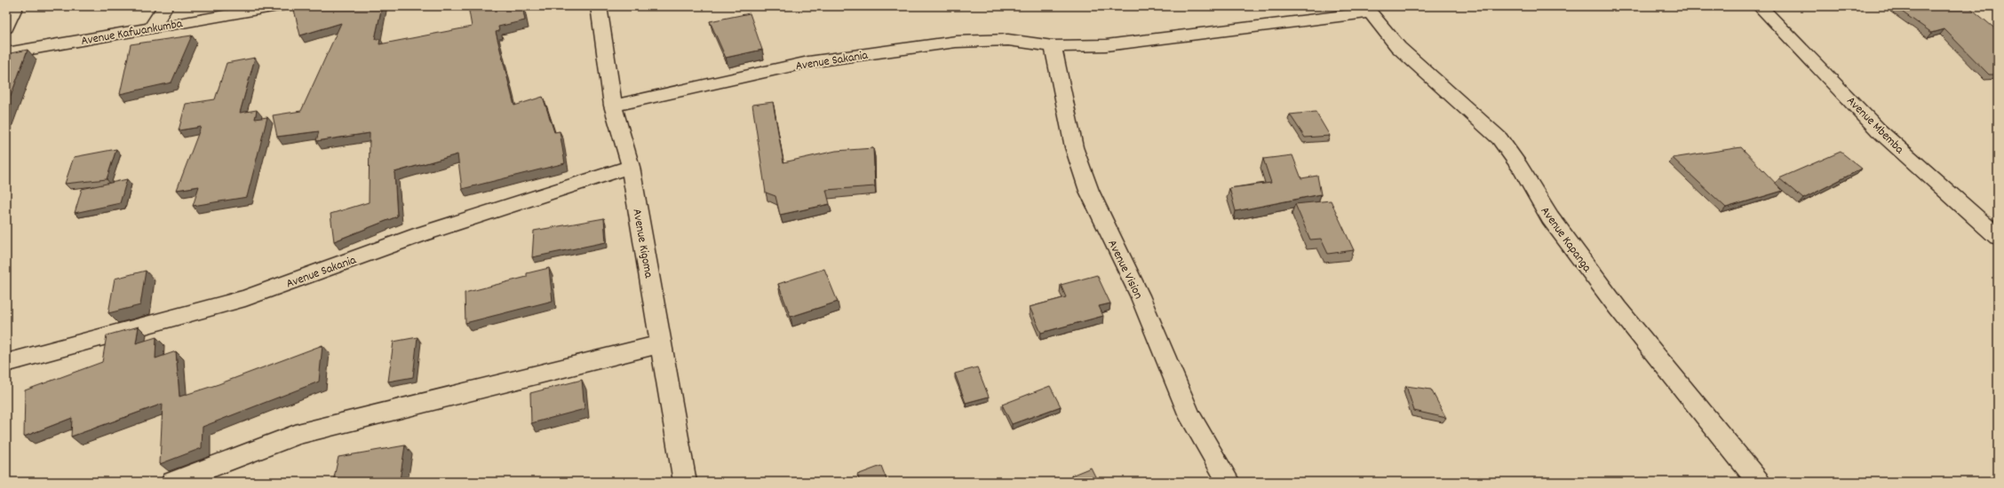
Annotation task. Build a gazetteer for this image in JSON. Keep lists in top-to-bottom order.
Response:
{
  "streets": {
    "street": [
      "Avenue Kafwankumba",
      "Avenue Sakania",
      "Avenue Mbemba",
      "Avenue Kapanga",
      "Avenue Kigoma",
      "Avenue Vision"
    ]
  },
  "crossings": [
    ["Avenue Sakania", "Avenue Kapanga"],
    ["Avenue Sakania", "Avenue Kigoma"],
    ["Avenue Sakania", "Avenue Vision"]
  ]
}
